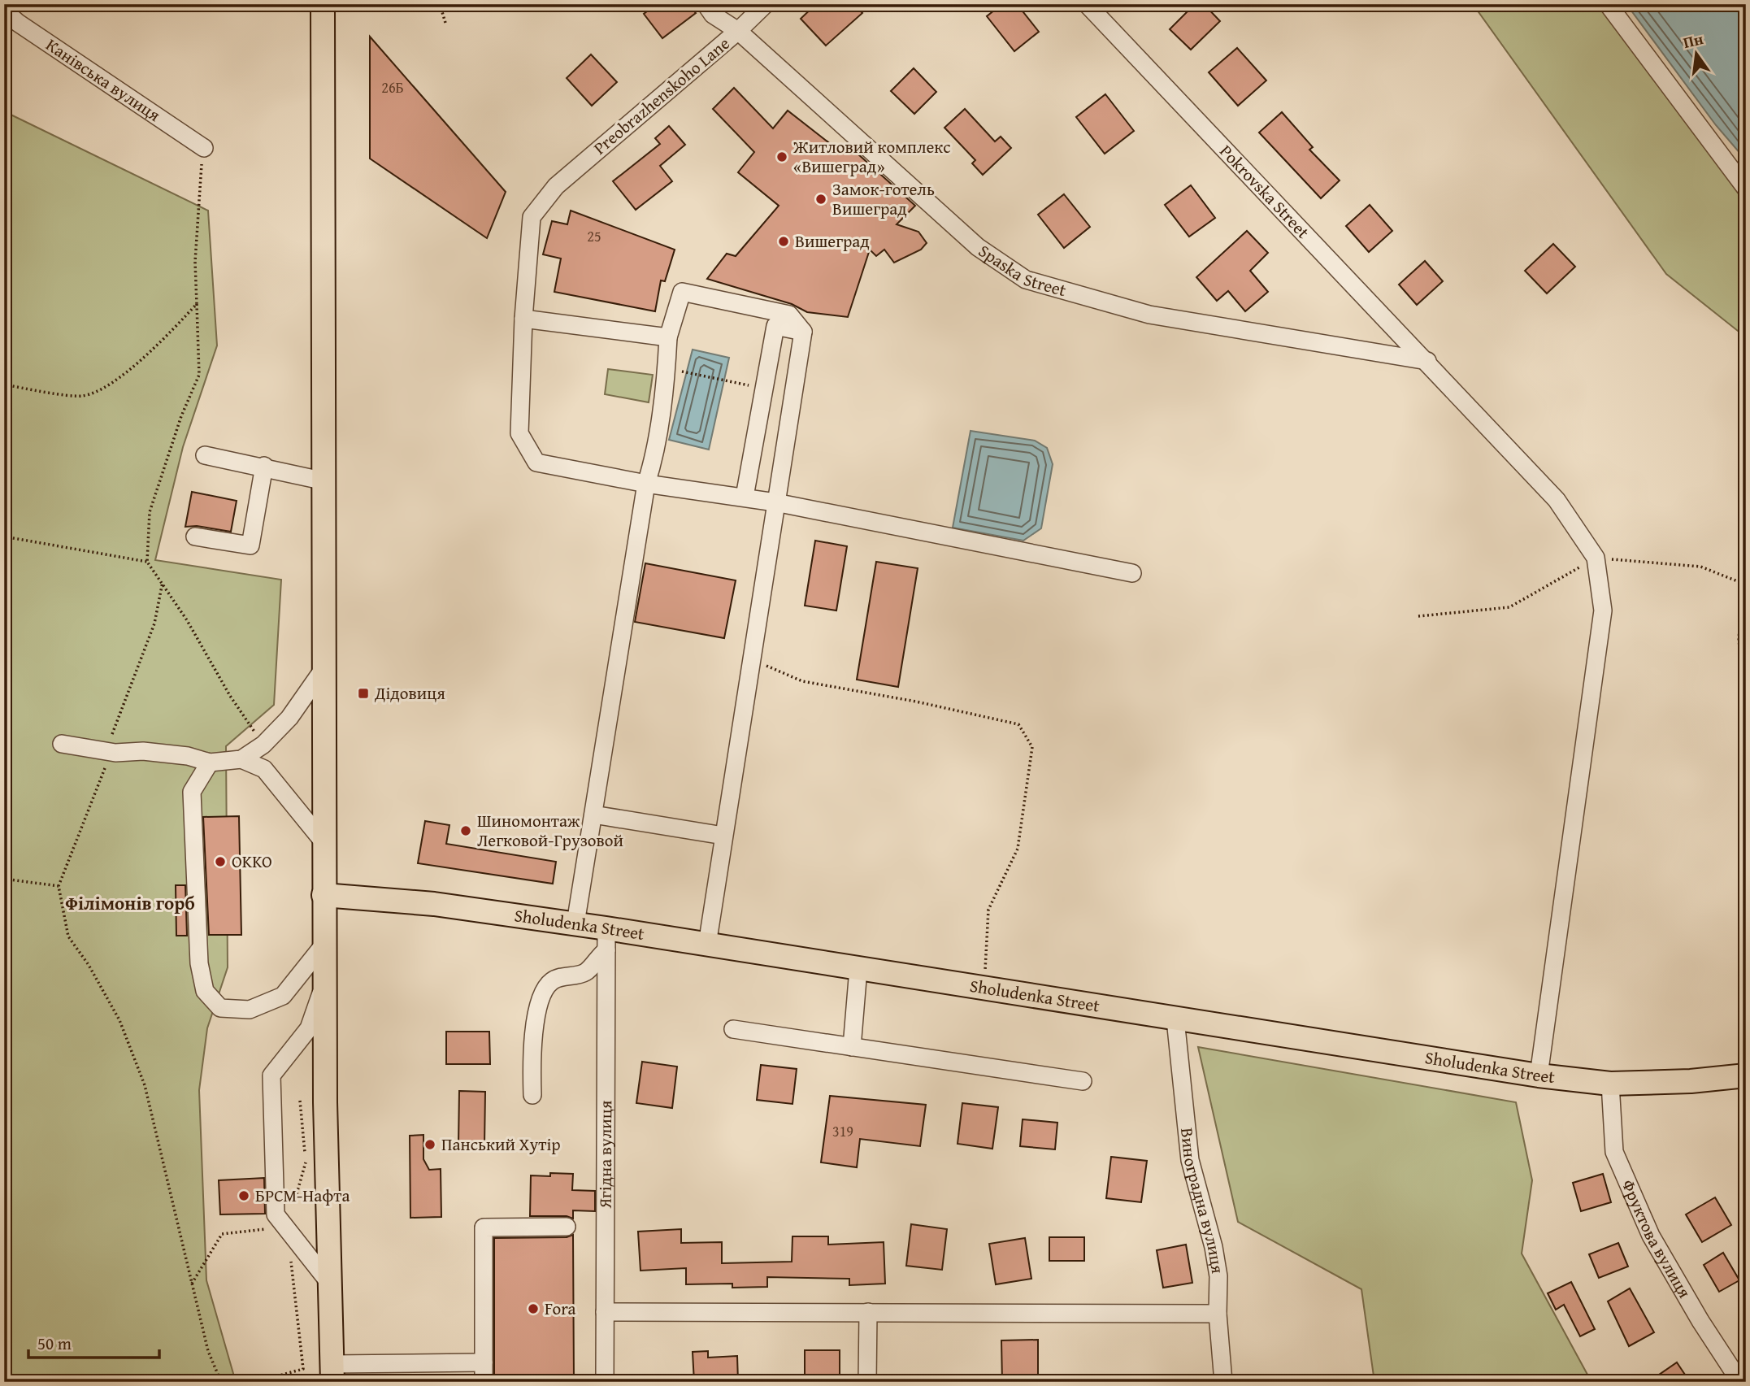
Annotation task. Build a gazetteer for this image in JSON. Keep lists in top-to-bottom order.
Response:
{
  "streets": {
    "main road": ["Sholudenka Street"],
    "street": [
      "Канівська вулиця",
      "Preobrazhenskoho Lane",
      "Pokrovska Street",
      "Spaska Street",
      "Ягідна вулиця",
      "Виноградна вулиця",
      "Фруктова вулиця"
    ]
  },
  "crossings": [
    ["Preobrazhenskoho Lane", "Spaska Street"],
    ["Pokrovska Street", "Spaska Street"],
    ["Sholudenka Street", "Ягідна вулиця"],
    ["Sholudenka Street", "Виноградна вулиця"],
    ["Sholudenka Street", "Фруктова вулиця"]
  ],
  "districts": ["Філімонів горб"],
  "places": {
    "other": [
      "Житловий комплекс «Вишеград»",
      "Замок-готель Вишеград",
      "Вишеград",
      "Шиномонтаж Легковой-Грузовой",
      "OKKO",
      "Панський Хутір",
      "БРСМ-Нафта",
      "Fora"
    ],
    "transit": ["Дідовиця"]
  },
  "house_numbers": ["26Б", "25", "319"],
  "scale_bar": "50 m",
  "north": "top"
}
